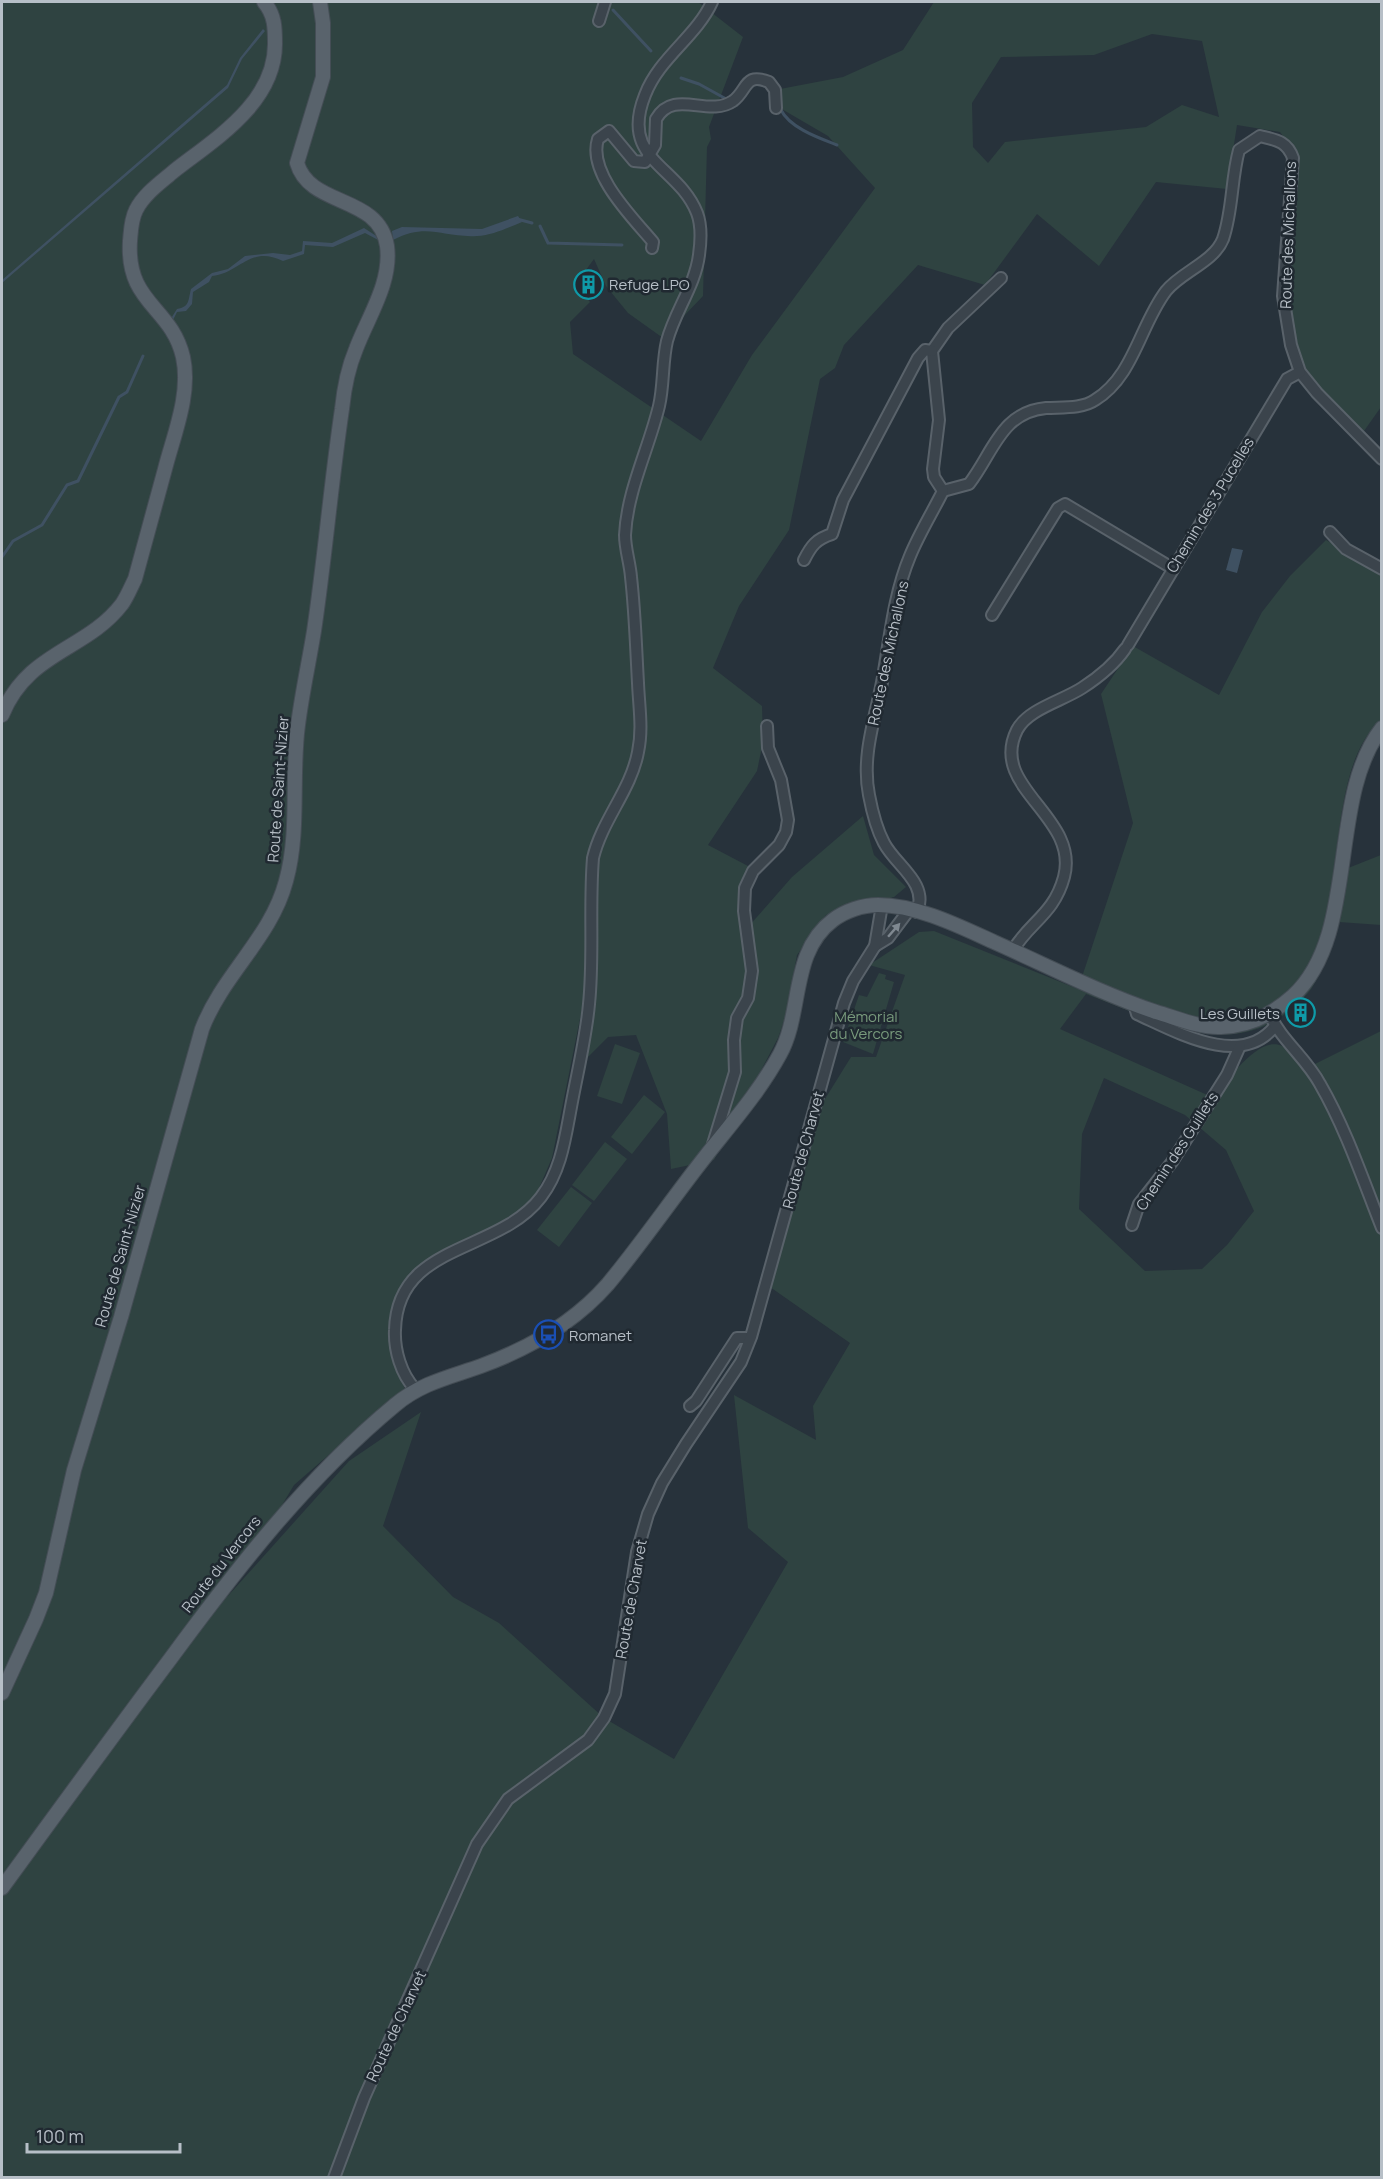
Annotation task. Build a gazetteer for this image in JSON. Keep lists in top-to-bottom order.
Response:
{
  "streets": {
    "main road": ["Route de Saint-Nizier", "Route du Vercors"],
    "street": [
      "Route des Michallons",
      "Chemin des 3 Pucelles",
      "Route de Charvet",
      "Chemin des Guillets"
    ]
  },
  "crossings": [
    ["Route des Michallons", "Chemin des 3 Pucelles"],
    ["Route des Michallons", "Route de Charvet"],
    ["Route de Charvet", "Route du Vercors"]
  ],
  "parks": ["Mémorial du Vercors"],
  "places": {
    "building": ["Refuge LPO", "Les Guillets"],
    "bus stop": ["Romanet"]
  },
  "scale_bar": "100 m"
}
